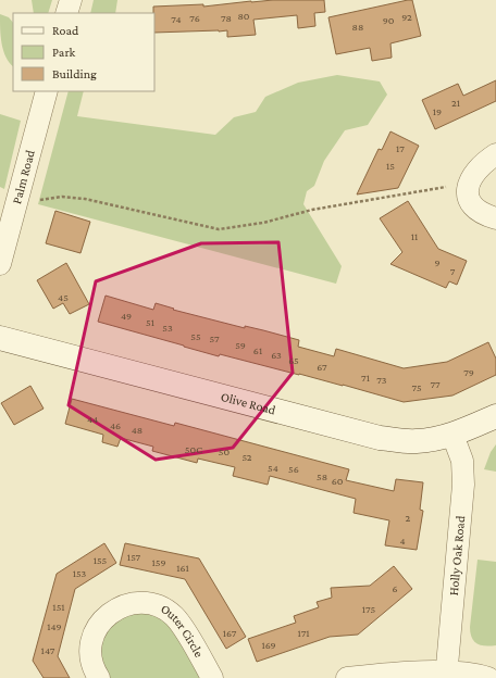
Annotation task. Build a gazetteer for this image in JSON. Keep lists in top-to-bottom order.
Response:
{
  "streets": {
    "street": [
      "Palm Road",
      "Olive Road",
      "Holly Oak Road",
      "Outer Circle"
    ]
  },
  "crossings": [
    ["Olive Road", "Holly Oak Road"]
  ],
  "house_numbers": [
    "80",
    "92",
    "76",
    "78",
    "74",
    "90",
    "88",
    "21",
    "19",
    "17",
    "15",
    "11",
    "9",
    "7",
    "45",
    "49",
    "51",
    "53",
    "55",
    "57",
    "59",
    "61",
    "63",
    "65",
    "67",
    "79",
    "71",
    "73",
    "77",
    "75",
    "44",
    "46",
    "48",
    "50C",
    "50",
    "52",
    "54",
    "56",
    "58",
    "60",
    "2",
    "4",
    "157",
    "155",
    "159",
    "161",
    "153",
    "6",
    "151",
    "175",
    "149",
    "167",
    "171",
    "169",
    "147"
  ],
  "legend": ["Road", "Park", "Building"]
}
